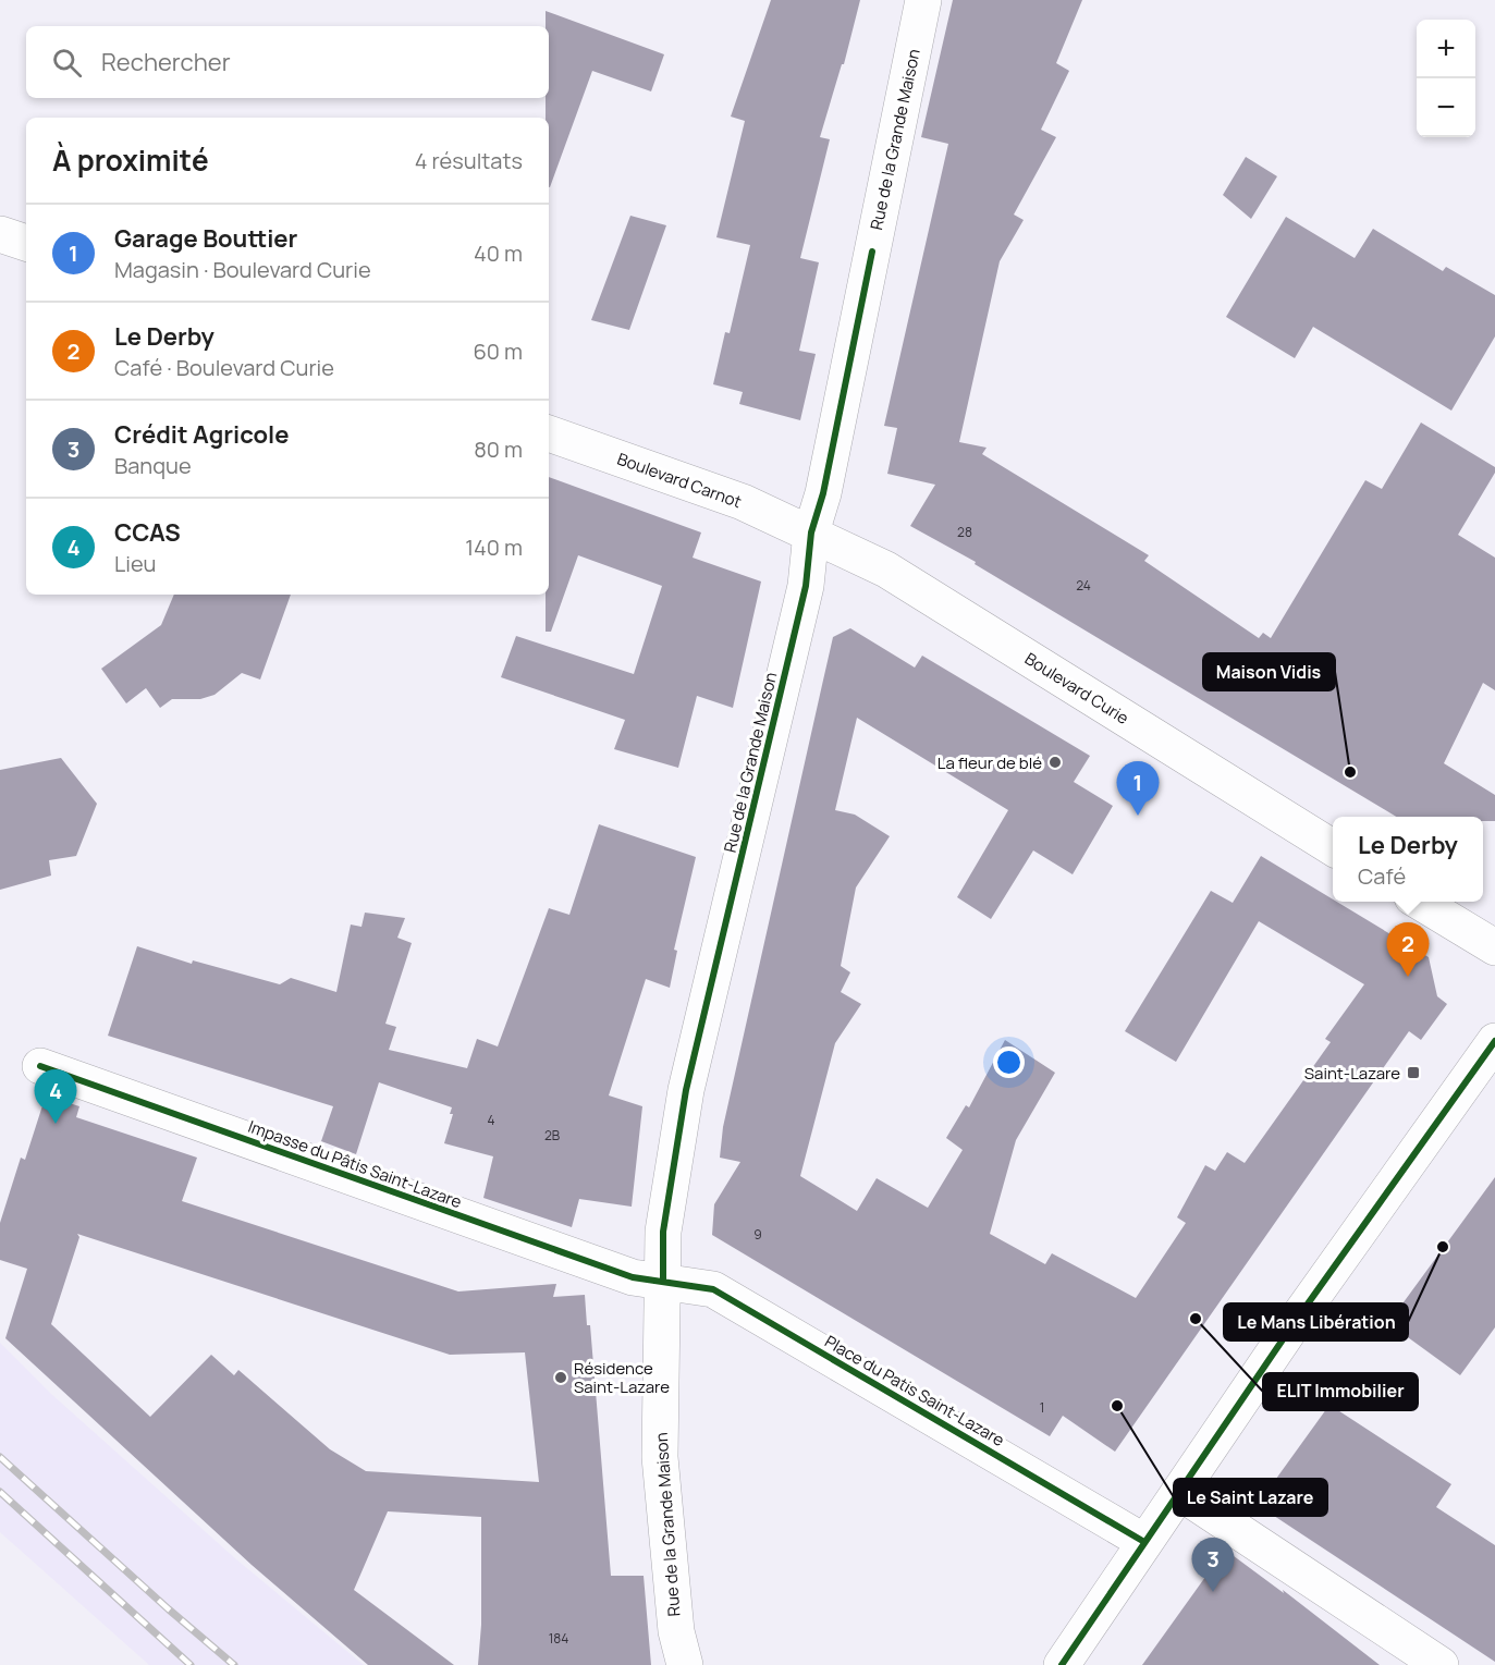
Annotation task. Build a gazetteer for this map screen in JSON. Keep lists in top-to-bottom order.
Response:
{
  "streets": {
    "street": [
      "Rue de la Grande Maison",
      "Boulevard Carnot",
      "Boulevard Curie",
      "Impasse du Pâtis Saint-Lazare",
      "Place du Patis Saint-Lazare"
    ]
  },
  "crossings": [
    ["Rue de la Grande Maison", "Boulevard Carnot"],
    ["Rue de la Grande Maison", "Boulevard Curie"],
    ["Rue de la Grande Maison", "Impasse du Pâtis Saint-Lazare"],
    ["Rue de la Grande Maison", "Place du Patis Saint-Lazare"],
    ["Boulevard Carnot", "Boulevard Curie"],
    ["Impasse du Pâtis Saint-Lazare", "Place du Patis Saint-Lazare"]
  ],
  "places": {
    "other": [
      "La fleur de blé",
      "Maison Vidis",
      "Le Mans Libération",
      "ELIT Immobilier",
      "Résidence Saint-Lazare",
      "Le Saint Lazare"
    ],
    "transit": ["Saint-Lazare"]
  },
  "house_numbers": [
    "28",
    "24",
    "4",
    "2B",
    "9",
    "1",
    "184"
  ],
  "page": {
    "map_buttons": ["+", "−"],
    "search": "Rechercher",
    "heading": ["À proximité", "4 résultats"],
    "list": [
      {
        "mark": "1",
        "name": "Garage Bouttier",
        "note": "Magasin · Boulevard Curie",
        "value": "40 m"
      },
      {
        "mark": "2",
        "name": "Le Derby",
        "note": "Café · Boulevard Curie",
        "value": "60 m"
      },
      {
        "mark": "3",
        "name": "Crédit Agricole",
        "note": "Banque",
        "value": "80 m"
      },
      {
        "mark": "4",
        "name": "CCAS",
        "note": "Lieu",
        "value": "140 m"
      }
    ],
    "pins": [
      "1",
      "2",
      "4",
      "3"
    ],
    "popup": ["Le Derby", "Café"]
  }
}
